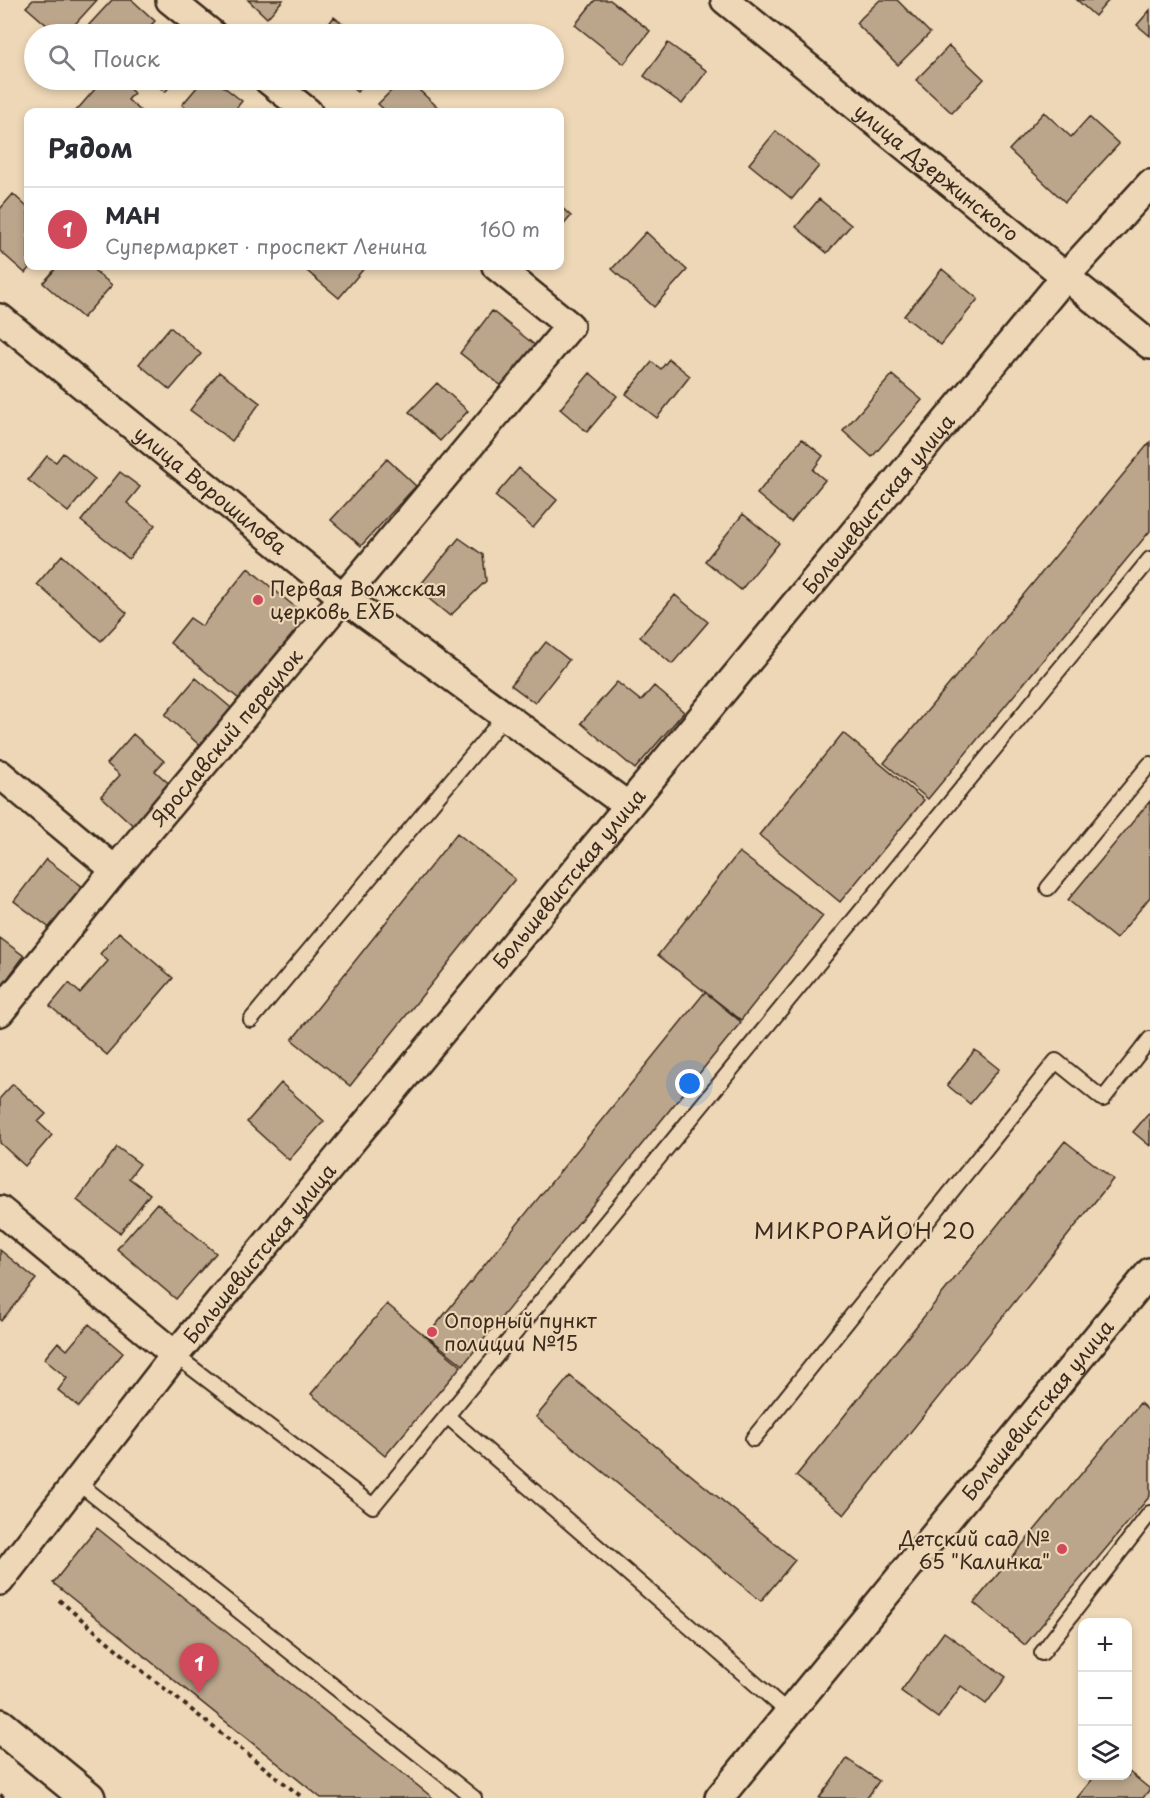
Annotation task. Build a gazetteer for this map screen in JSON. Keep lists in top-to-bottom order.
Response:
{
  "streets": {
    "street": [
      "улица Дзержинского",
      "улица Ворошилова",
      "Большевистская улица",
      "Ярославский переулок"
    ]
  },
  "crossings": [
    ["улица Дзержинского", "Большевистская улица"],
    ["улица Ворошилова", "Большевистская улица"],
    ["улица Ворошилова", "Ярославский переулок"]
  ],
  "districts": ["МИКРОРАЙОН 20"],
  "places": ["Первая Волжская церковь ЕХБ", "Опорный пункт полиции №15", "Детский сад № 65 \"Калинка\""],
  "page": {
    "search": "Поиск",
    "heading": "Рядом",
    "list": [
      {
        "mark": "1",
        "name": "МАН",
        "note": "Супермаркет · проспект Ленина",
        "value": "160 m"
      }
    ],
    "map_buttons": ["+", "−"],
    "pins": "1"
  }
}
